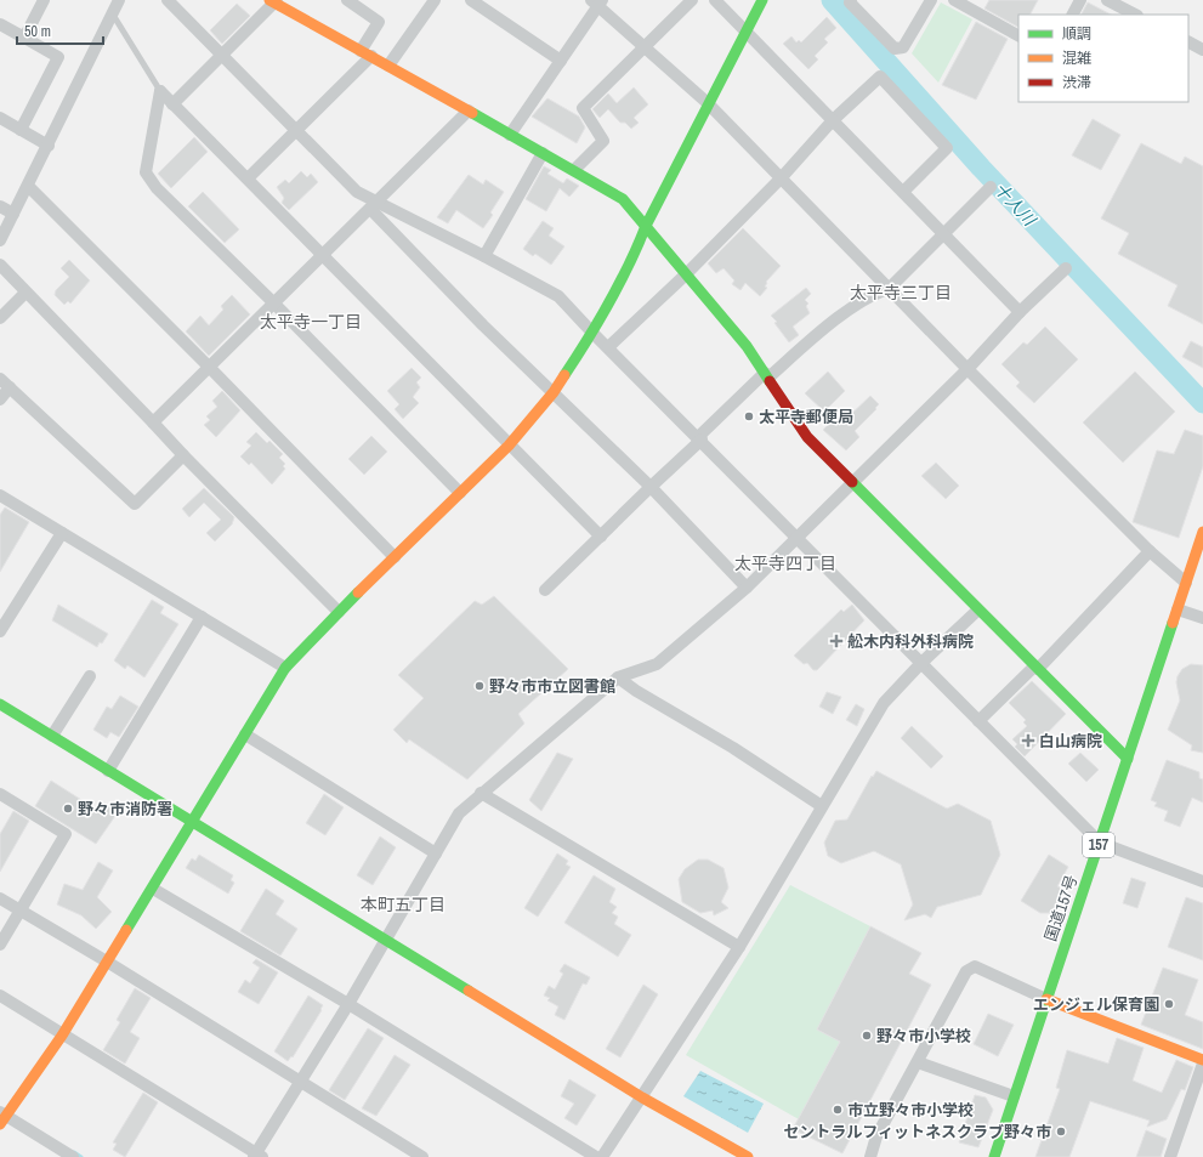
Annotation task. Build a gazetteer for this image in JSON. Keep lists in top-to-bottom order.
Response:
{
  "streets": {
    "main road": ["157", "国道157号"]
  },
  "districts": [
    "太平寺三丁目",
    "太平寺一丁目",
    "太平寺四丁目",
    "本町五丁目"
  ],
  "water": ["十人川"],
  "places": {
    "other": [
      "太平寺郵便局",
      "野々市市立図書館",
      "野々市消防署",
      "エンジェル保育園",
      "野々市小学校",
      "市立野々市小学校",
      "セントラルフィットネスクラブ野々市"
    ],
    "health": ["舩木内科外科病院", "白山病院"]
  },
  "legend": ["順調", "混雑", "渋滞"],
  "scale_bar": "50 m"
}
